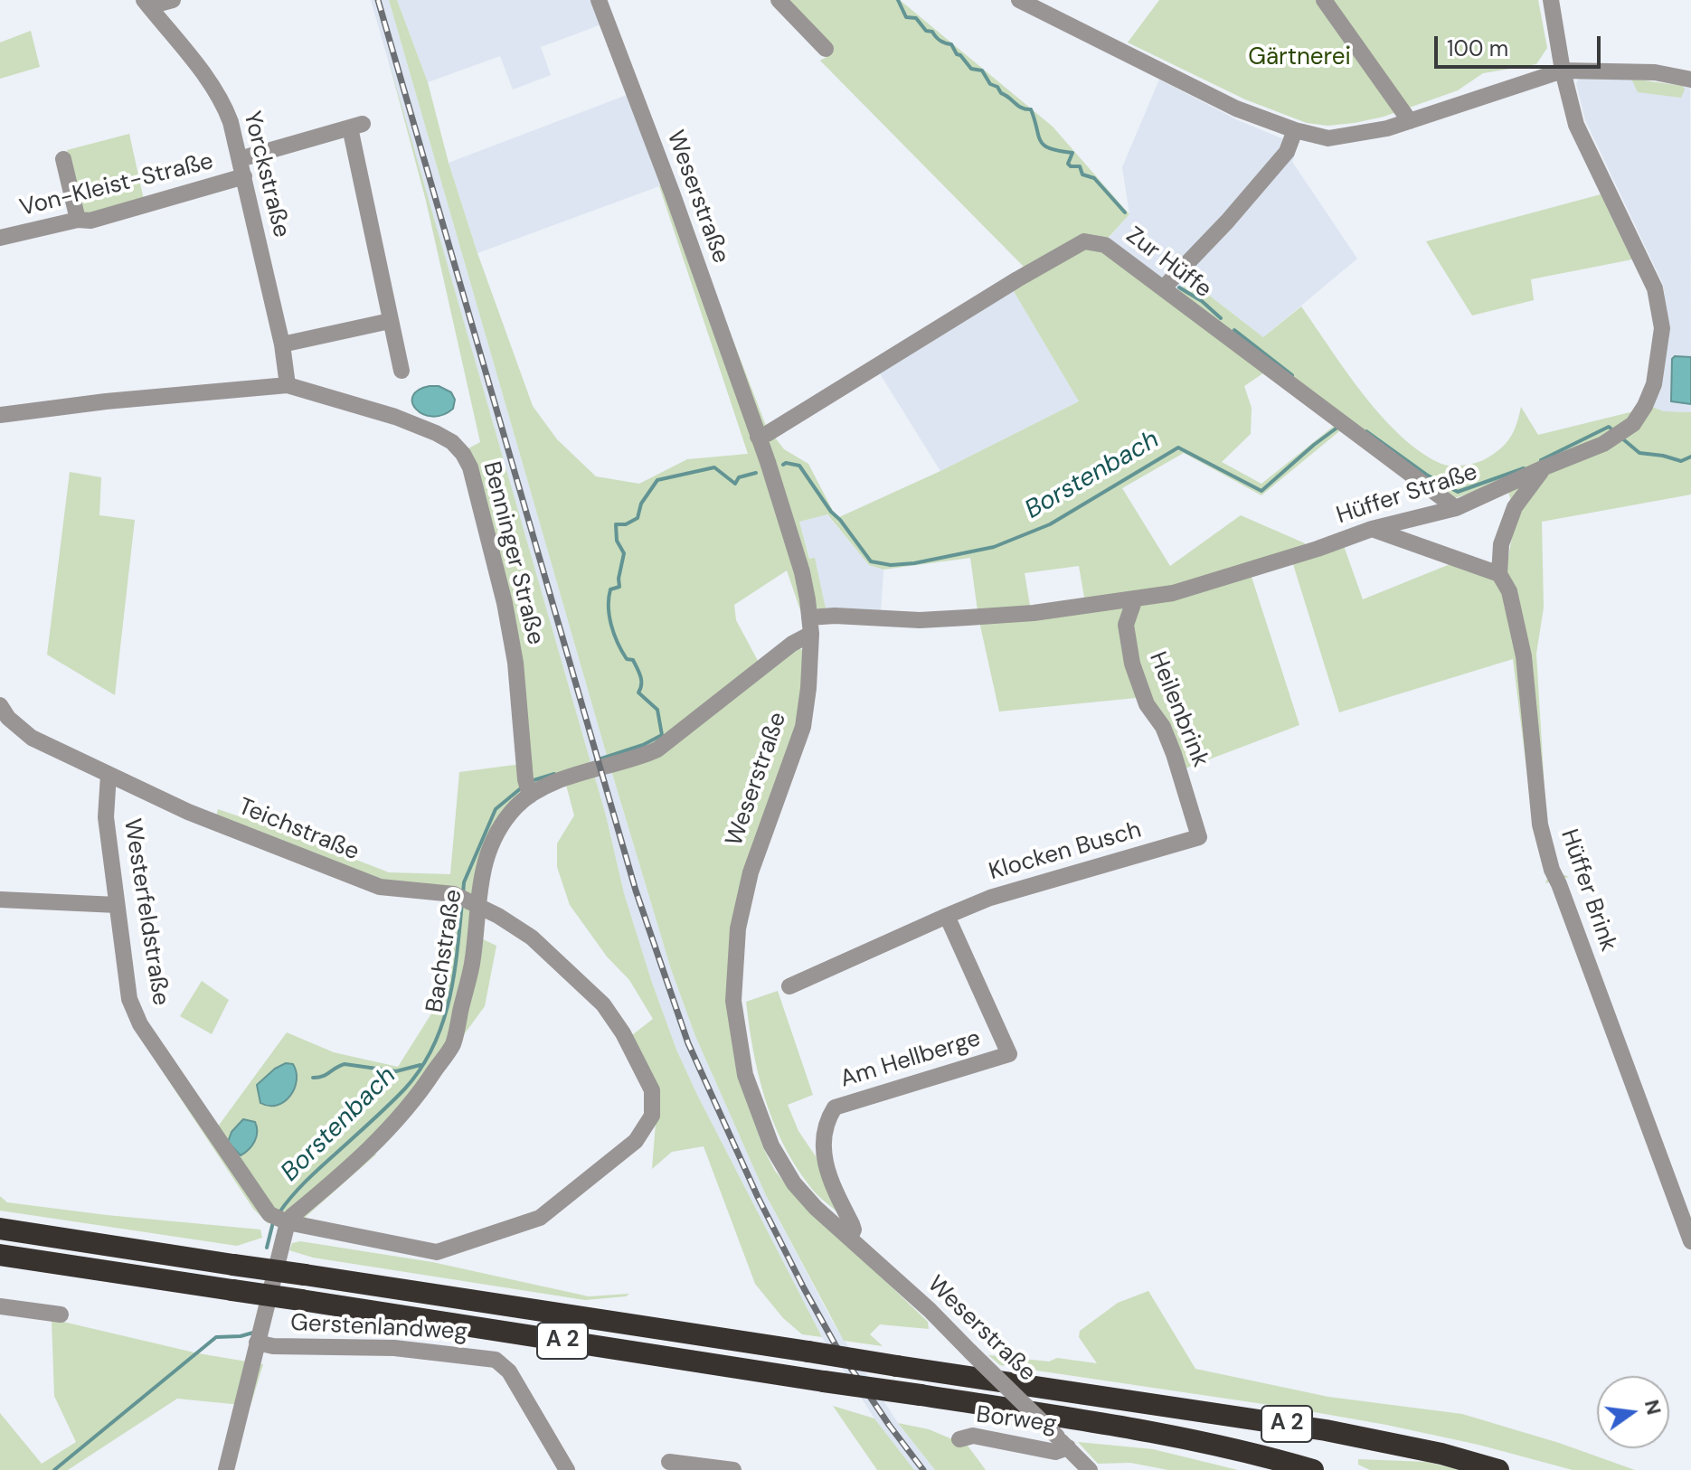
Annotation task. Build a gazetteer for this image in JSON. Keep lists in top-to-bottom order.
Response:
{
  "streets": {
    "highway": ["A 2"],
    "street": [
      "Yorckstraße",
      "Von-Kleist-Straße",
      "Weserstraße",
      "Zur Hüffe",
      "Hüffer Straße",
      "Benninger Straße",
      "Heilenbrink",
      "Teichstraße",
      "Klocken Busch",
      "Hüffer Brink",
      "Westerfeldstraße",
      "Bachstraße",
      "Am Hellberge",
      "Gerstenlandweg",
      "Borweg"
    ]
  },
  "crossings": [
    ["Yorckstraße", "Von-Kleist-Straße"],
    ["Yorckstraße", "Benninger Straße"],
    ["Weserstraße", "Zur Hüffe"],
    ["Weserstraße", "Hüffer Straße"],
    ["Weserstraße", "Bachstraße"],
    ["Weserstraße", "Am Hellberge"],
    ["Weserstraße", "Borweg"],
    ["Zur Hüffe", "Hüffer Straße"],
    ["Hüffer Straße", "Heilenbrink"],
    ["Hüffer Straße", "Hüffer Brink"],
    ["Hüffer Straße", "Bachstraße"],
    ["Benninger Straße", "Bachstraße"],
    ["Heilenbrink", "Klocken Busch"],
    ["Teichstraße", "Westerfeldstraße"],
    ["Teichstraße", "Bachstraße"],
    ["Klocken Busch", "Am Hellberge"],
    ["Westerfeldstraße", "Bachstraße"]
  ],
  "water": ["Borstenbach"],
  "parks": ["Gärtnerei"],
  "scale_bar": "100 m",
  "north": "right"
}
